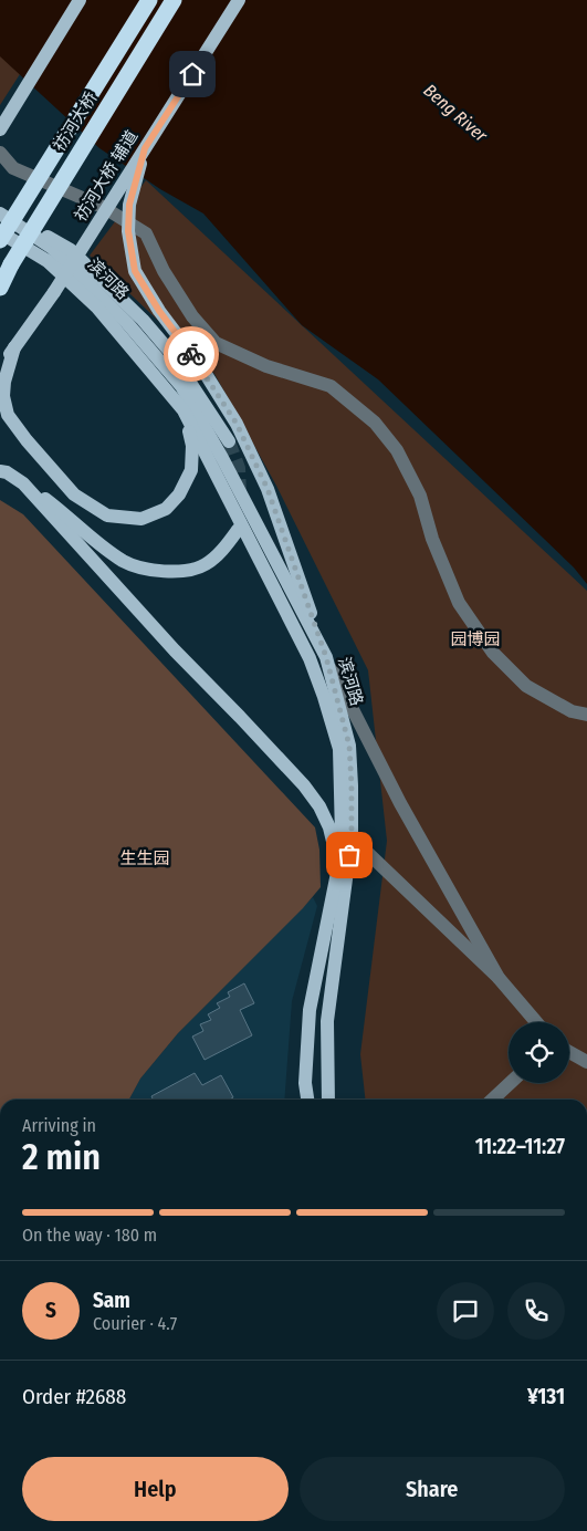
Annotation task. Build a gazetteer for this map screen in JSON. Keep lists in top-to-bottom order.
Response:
{
  "streets": {
    "highway": ["祊河大桥"],
    "main road": ["祊河大桥 辅道", "滨河路"]
  },
  "water": ["Beng River"],
  "parks": ["园博园", "生生园"],
  "page": {
    "heading": ["2 min", "Arriving in", "11:22–11:27"],
    "panel": [
      "Sam",
      "Courier · 4.7",
      "Order #2688",
      "¥131"
    ],
    "bar": "On the way · 180 m",
    "round": "S",
    "buttons": ["Help", "Share"]
  }
}
